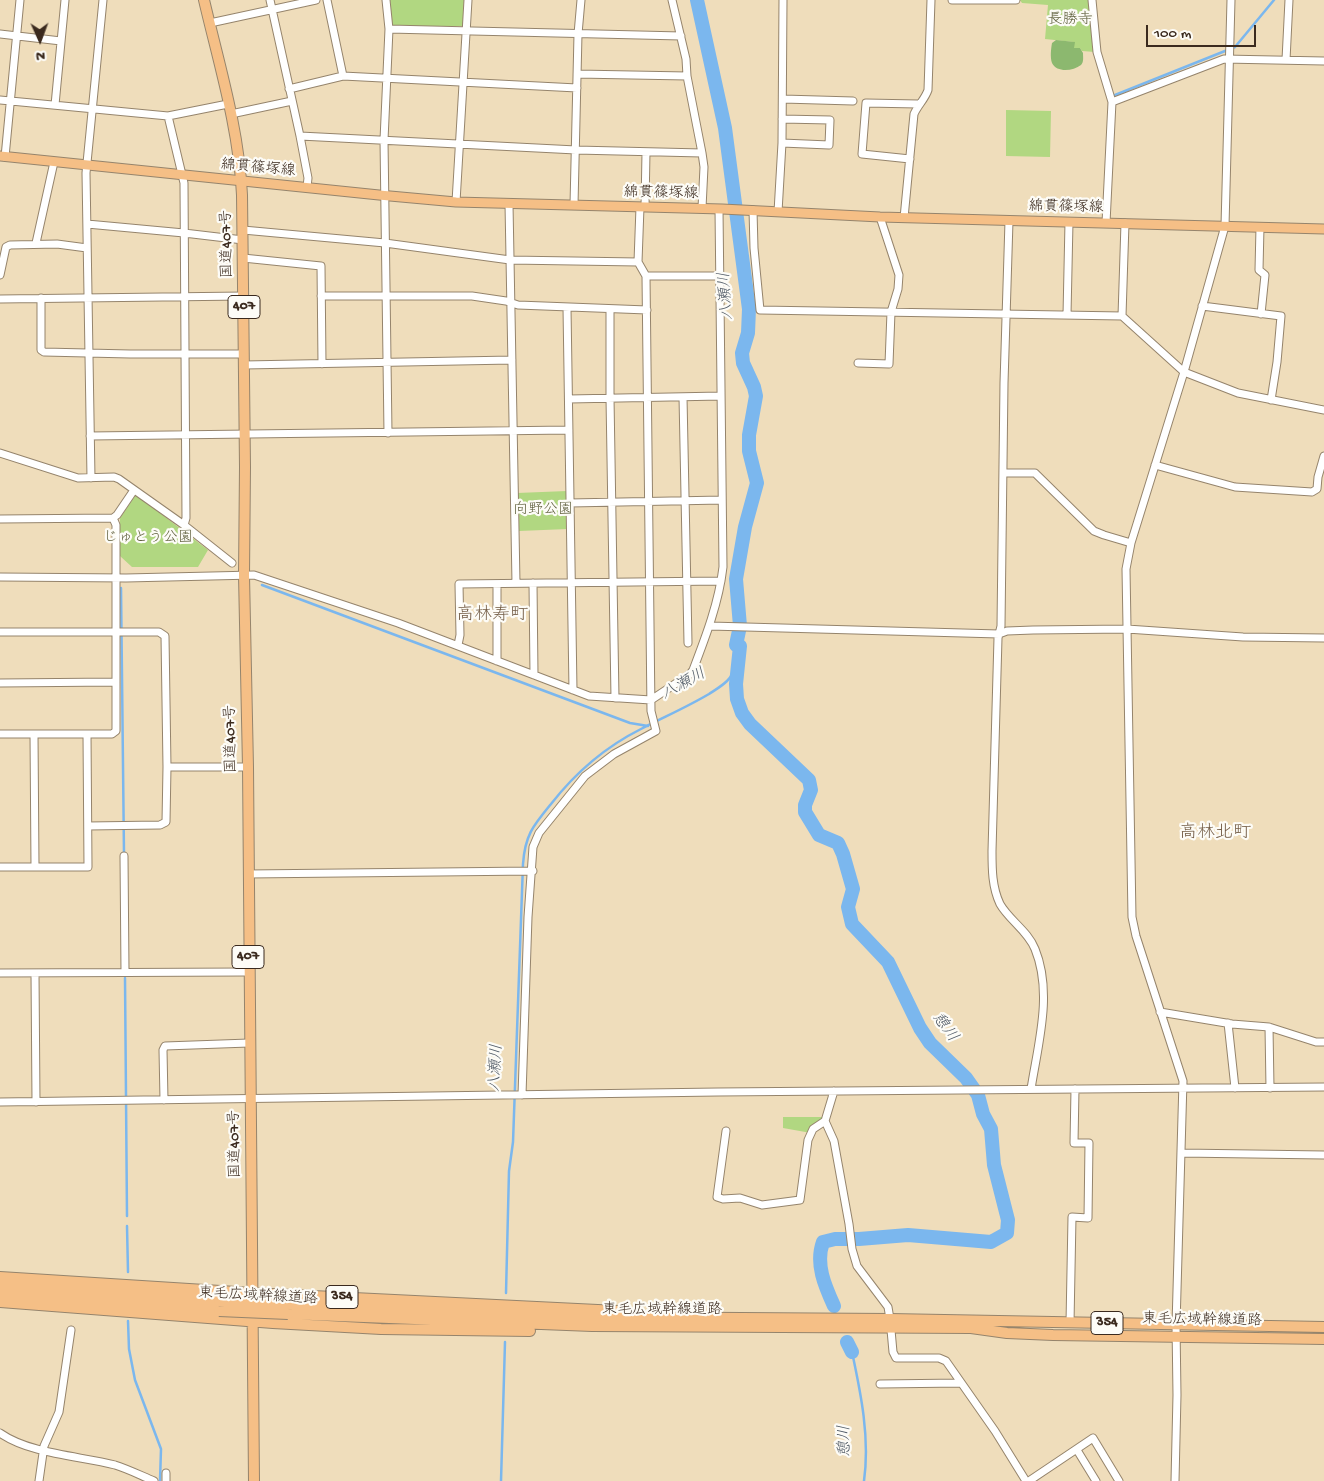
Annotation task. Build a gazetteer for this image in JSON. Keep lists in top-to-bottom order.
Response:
{
  "streets": {
    "highway": [
      "国道407号",
      "407",
      "東毛広域幹線道路",
      "354"
    ],
    "main road": ["綿貫篠塚線"]
  },
  "crossings": [
    ["綿貫篠塚線", "国道407号"],
    ["国道407号", "354"],
    ["東毛広域幹線道路", "354"]
  ],
  "districts": ["高林寿町", "高林北町"],
  "water": ["八瀬川", "憩川"],
  "parks": ["長勝寺", "向野公園", "じゅとう公園"],
  "scale_bar": "100 m",
  "north": "bottom"
}
